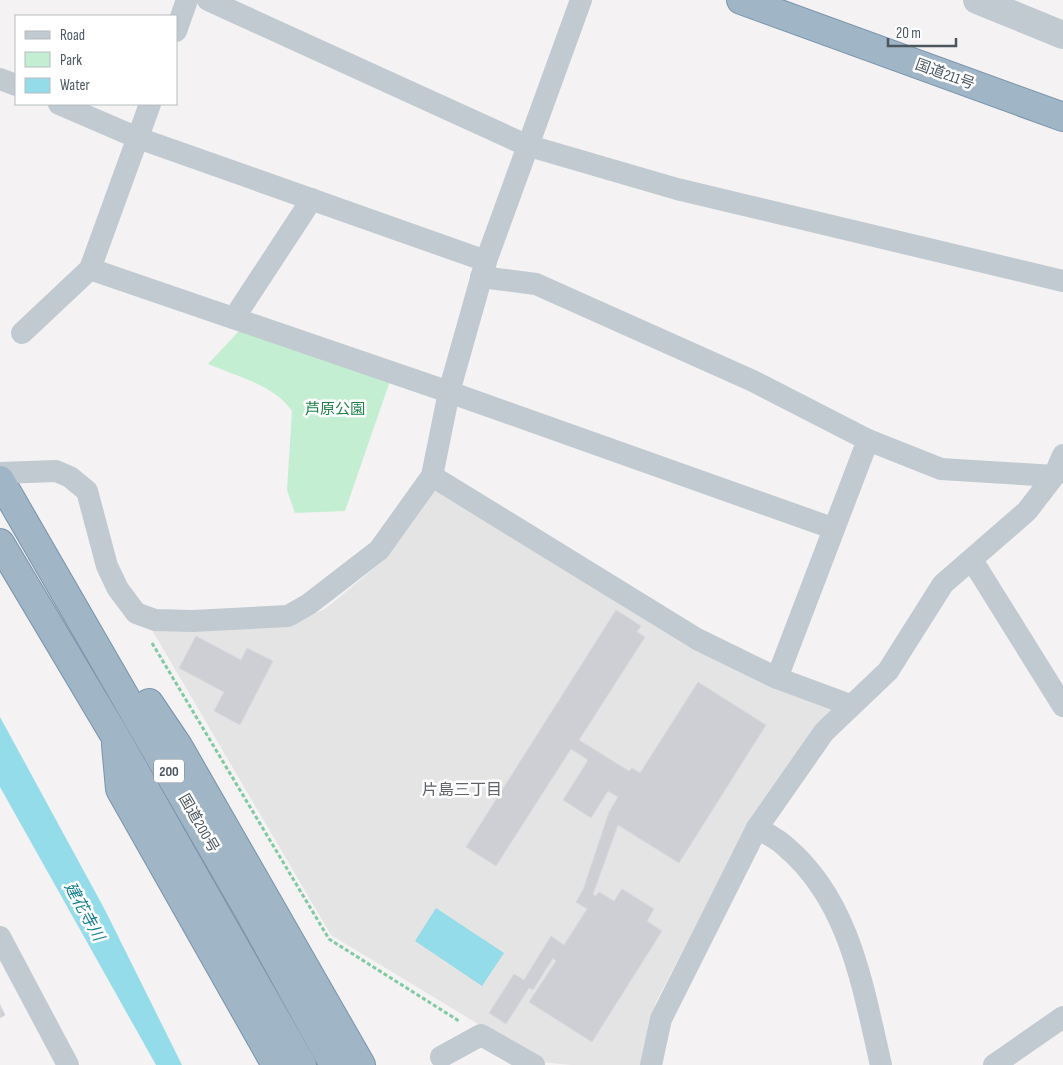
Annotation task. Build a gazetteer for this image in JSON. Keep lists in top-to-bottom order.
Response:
{
  "streets": {
    "highway": ["国道211号", "200", "国道200号"]
  },
  "districts": ["片島三丁目"],
  "water": ["建花寺川"],
  "parks": ["芦原公園"],
  "legend": ["Road", "Park", "Water"],
  "scale_bar": "20 m"
}
